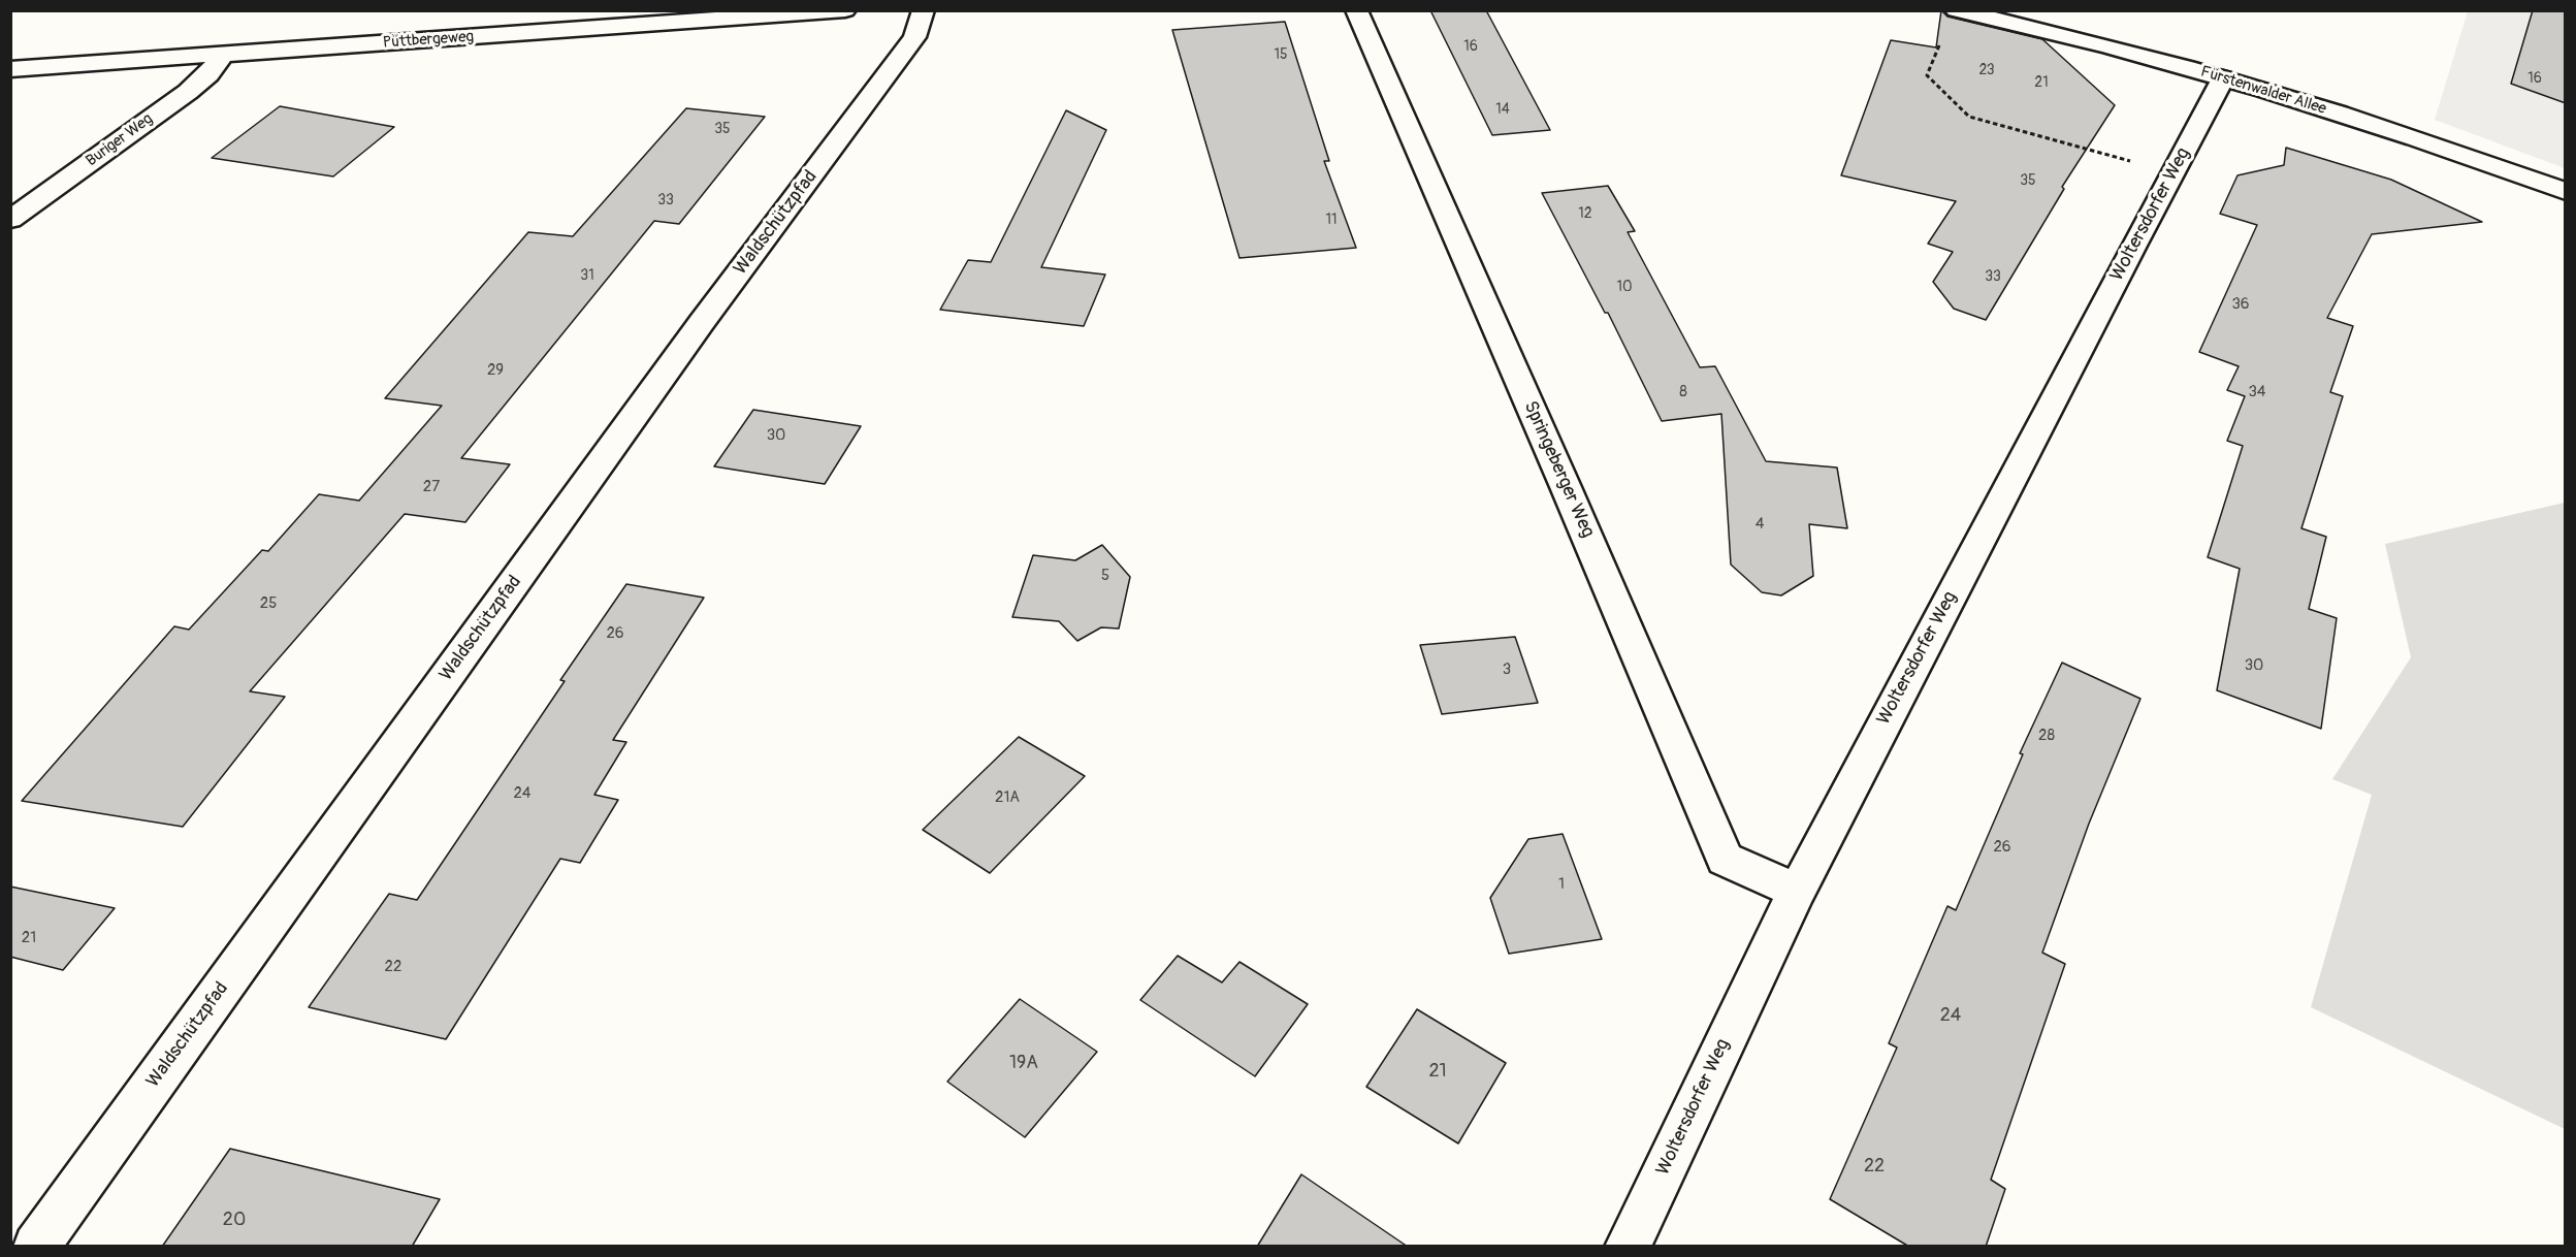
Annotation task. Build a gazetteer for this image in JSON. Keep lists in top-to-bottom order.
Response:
{
  "streets": {
    "street": [
      "Püttbergeweg",
      "Fürstenwalder Allee",
      "Buriger Weg",
      "Woltersdorfer Weg",
      "Waldschützpfad",
      "Springeberger Weg"
    ]
  },
  "crossings": [
    ["Püttbergeweg", "Buriger Weg"],
    ["Fürstenwalder Allee", "Woltersdorfer Weg"],
    ["Woltersdorfer Weg", "Springeberger Weg"]
  ],
  "house_numbers": [
    "16",
    "15",
    "23",
    "16",
    "21",
    "14",
    "35",
    "35",
    "33",
    "12",
    "11",
    "31",
    "33",
    "10",
    "36",
    "29",
    "8",
    "34",
    "30",
    "27",
    "4",
    "5",
    "25",
    "26",
    "30",
    "3",
    "28",
    "24",
    "21A",
    "26",
    "1",
    "21",
    "22",
    "24",
    "19A",
    "21",
    "22",
    "20"
  ]
}
